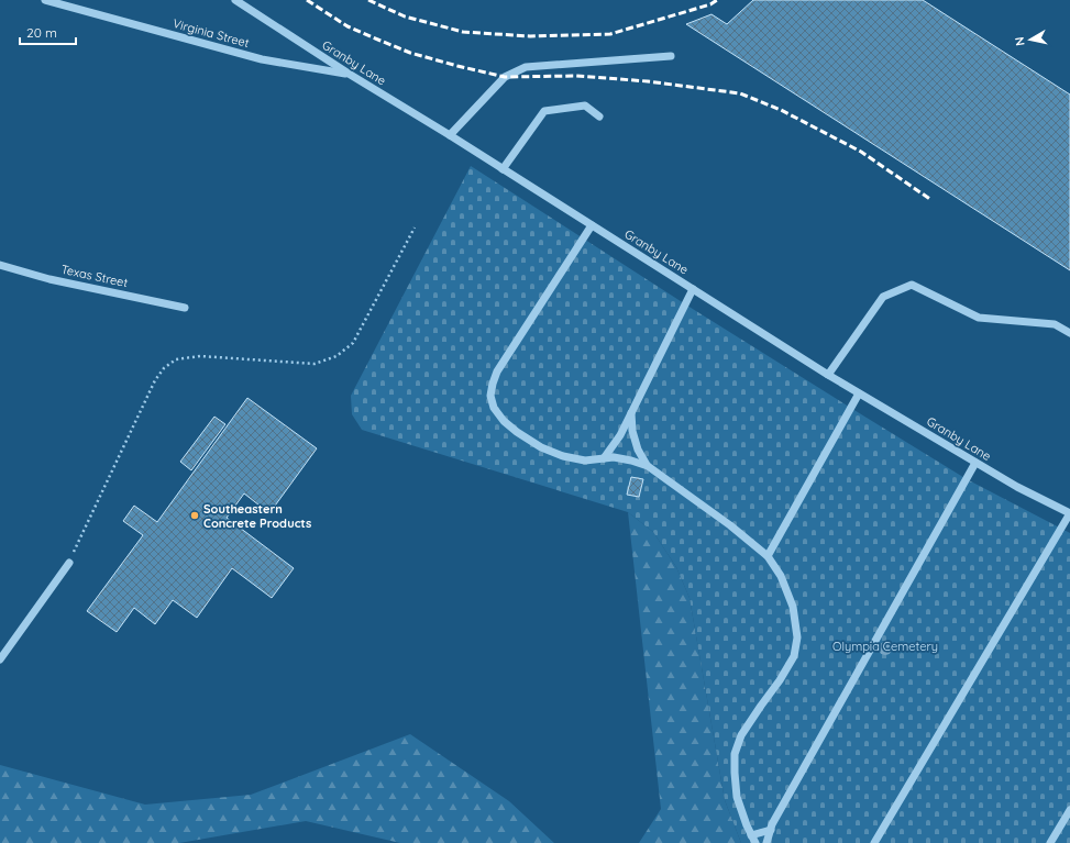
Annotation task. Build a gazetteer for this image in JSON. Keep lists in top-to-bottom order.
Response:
{
  "streets": {
    "street": ["Virginia Street", "Granby Lane", "Texas Street"]
  },
  "crossings": [
    ["Virginia Street", "Granby Lane"]
  ],
  "parks": ["Olympia Cemetery"],
  "places": ["Southeastern Concrete Products"],
  "scale_bar": "20 m",
  "north": "left"
}
